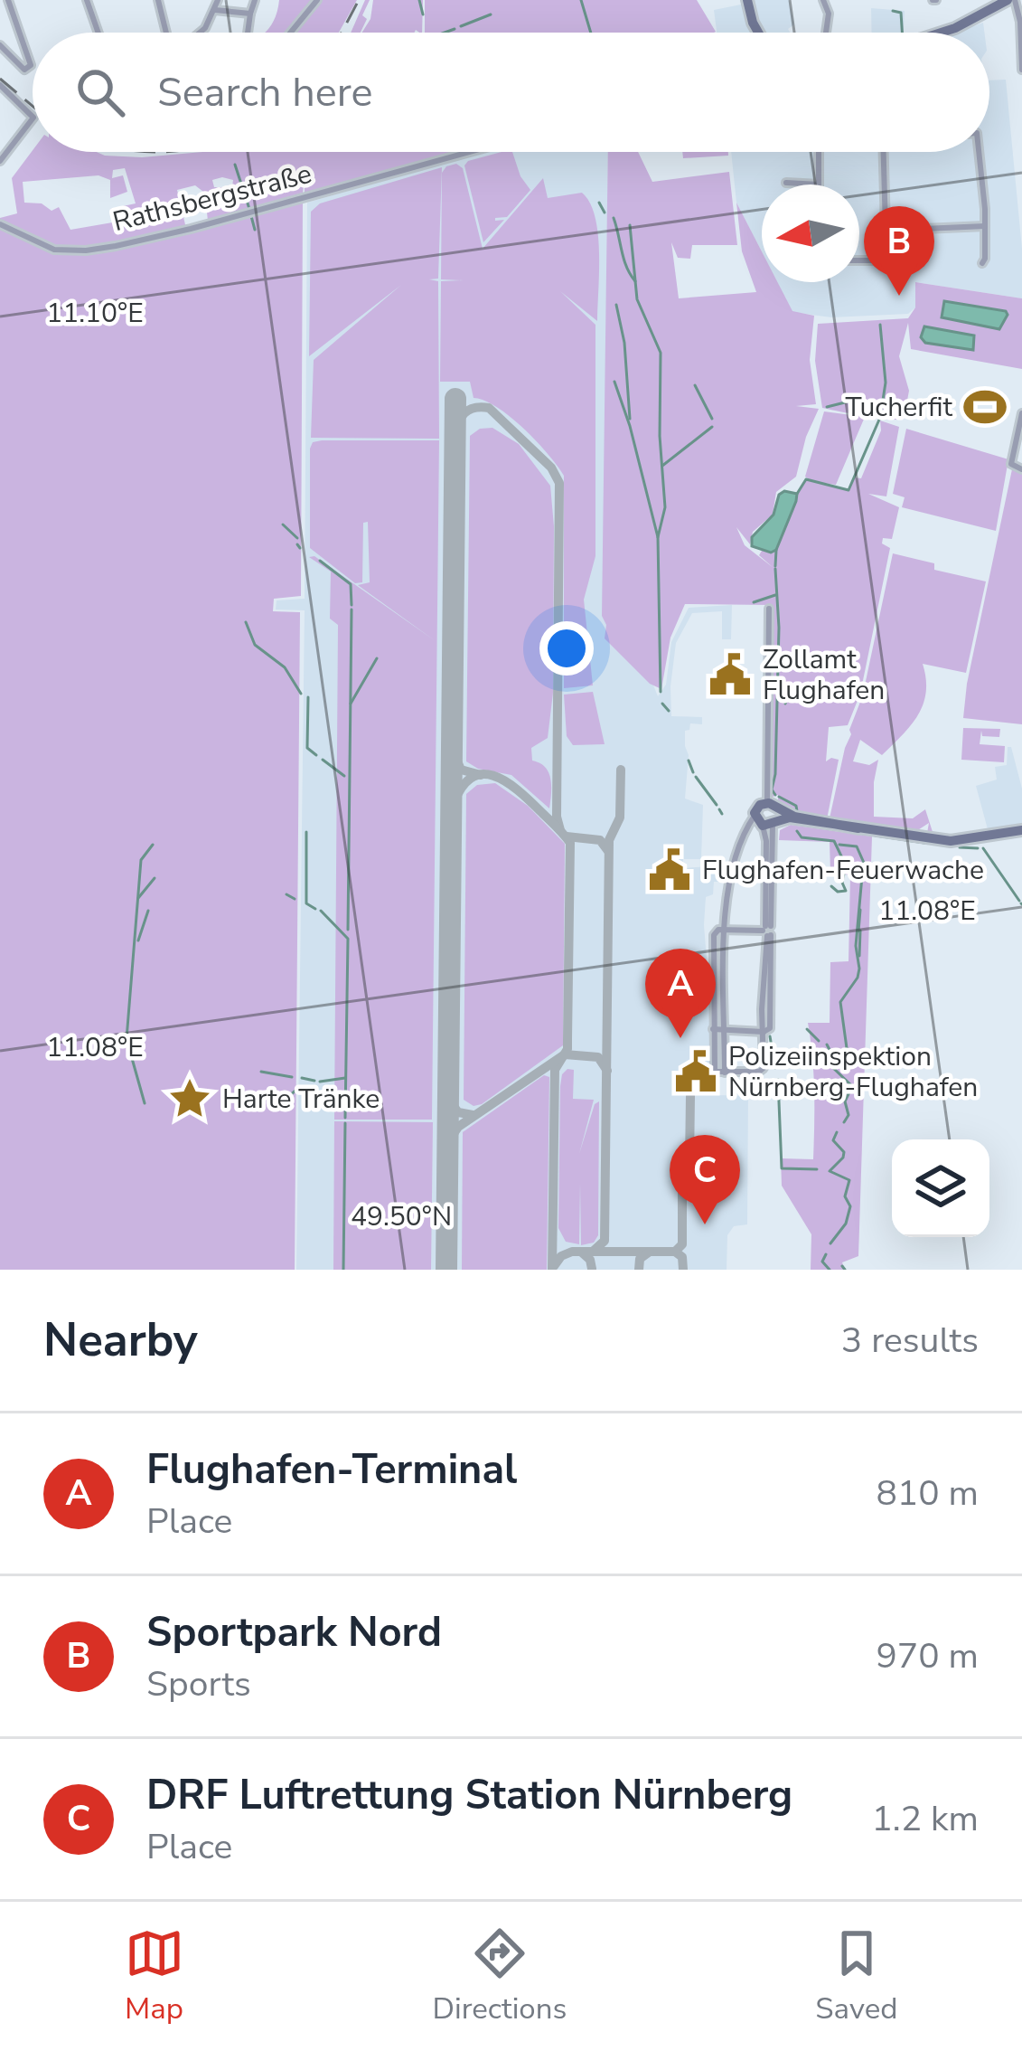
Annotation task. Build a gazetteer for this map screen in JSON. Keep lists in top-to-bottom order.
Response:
{
  "streets": {
    "street": ["Rathsbergstraße"]
  },
  "places": {
    "sports": ["Tucherfit"],
    "public building": ["Zollamt Flughafen", "Flughafen-Feuerwache", "Polizeiinspektion Nürnberg-Flughafen"],
    "place": ["Harte Tränke"]
  },
  "north": "left",
  "page": {
    "search": "Search here",
    "pins": ["B", "A", "C"],
    "heading": ["Nearby", "3 results"],
    "list": [
      {
        "mark": "A",
        "name": "Flughafen-Terminal",
        "note": "Place",
        "value": "810 m"
      },
      {
        "mark": "B",
        "name": "Sportpark Nord",
        "note": "Sports",
        "value": "970 m"
      },
      {
        "mark": "C",
        "name": "DRF Luftrettung Station Nürnberg",
        "note": "Place",
        "value": "1.2 km"
      }
    ],
    "nav": ["Map", "Directions", "Saved"]
  },
  "coordinates": ["11.10°E", "11.08°E", "49.50°N"]
}
